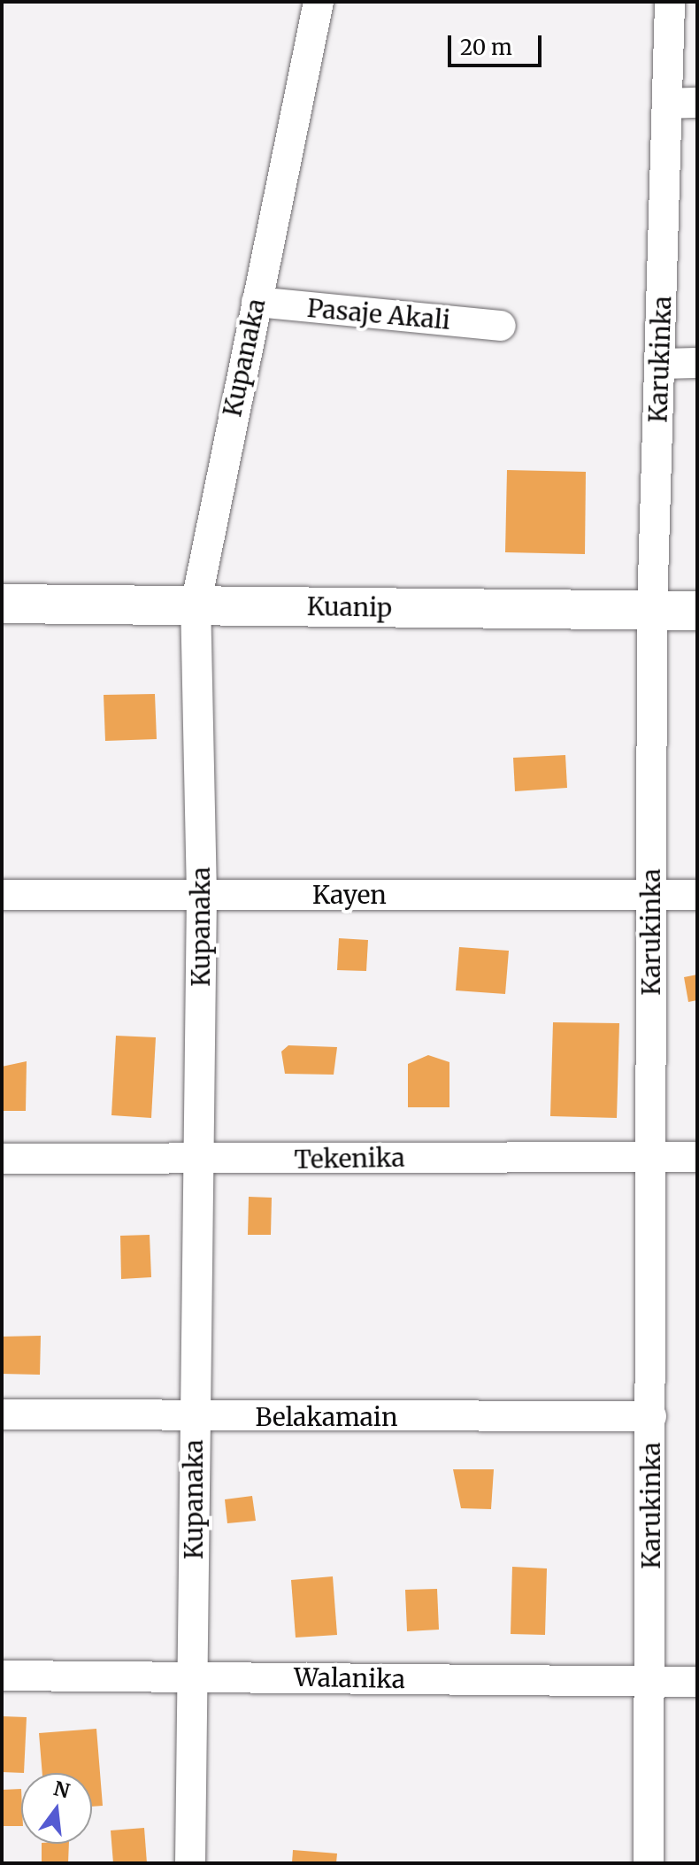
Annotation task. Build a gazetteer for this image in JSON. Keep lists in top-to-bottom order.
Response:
{
  "streets": {
    "main road": ["Kuanip"],
    "street": [
      "Pasaje Akali",
      "Kupanaka",
      "Karukinka",
      "Kayen",
      "Tekenika",
      "Belakamain",
      "Walanika"
    ]
  },
  "crossings": [
    ["Pasaje Akali", "Kupanaka"],
    ["Kupanaka", "Kuanip"],
    ["Kupanaka", "Kayen"],
    ["Kupanaka", "Tekenika"],
    ["Kupanaka", "Belakamain"],
    ["Kupanaka", "Walanika"],
    ["Karukinka", "Kuanip"],
    ["Karukinka", "Kayen"],
    ["Karukinka", "Tekenika"],
    ["Karukinka", "Belakamain"],
    ["Karukinka", "Walanika"]
  ],
  "scale_bar": "20 m",
  "north": "top"
}
